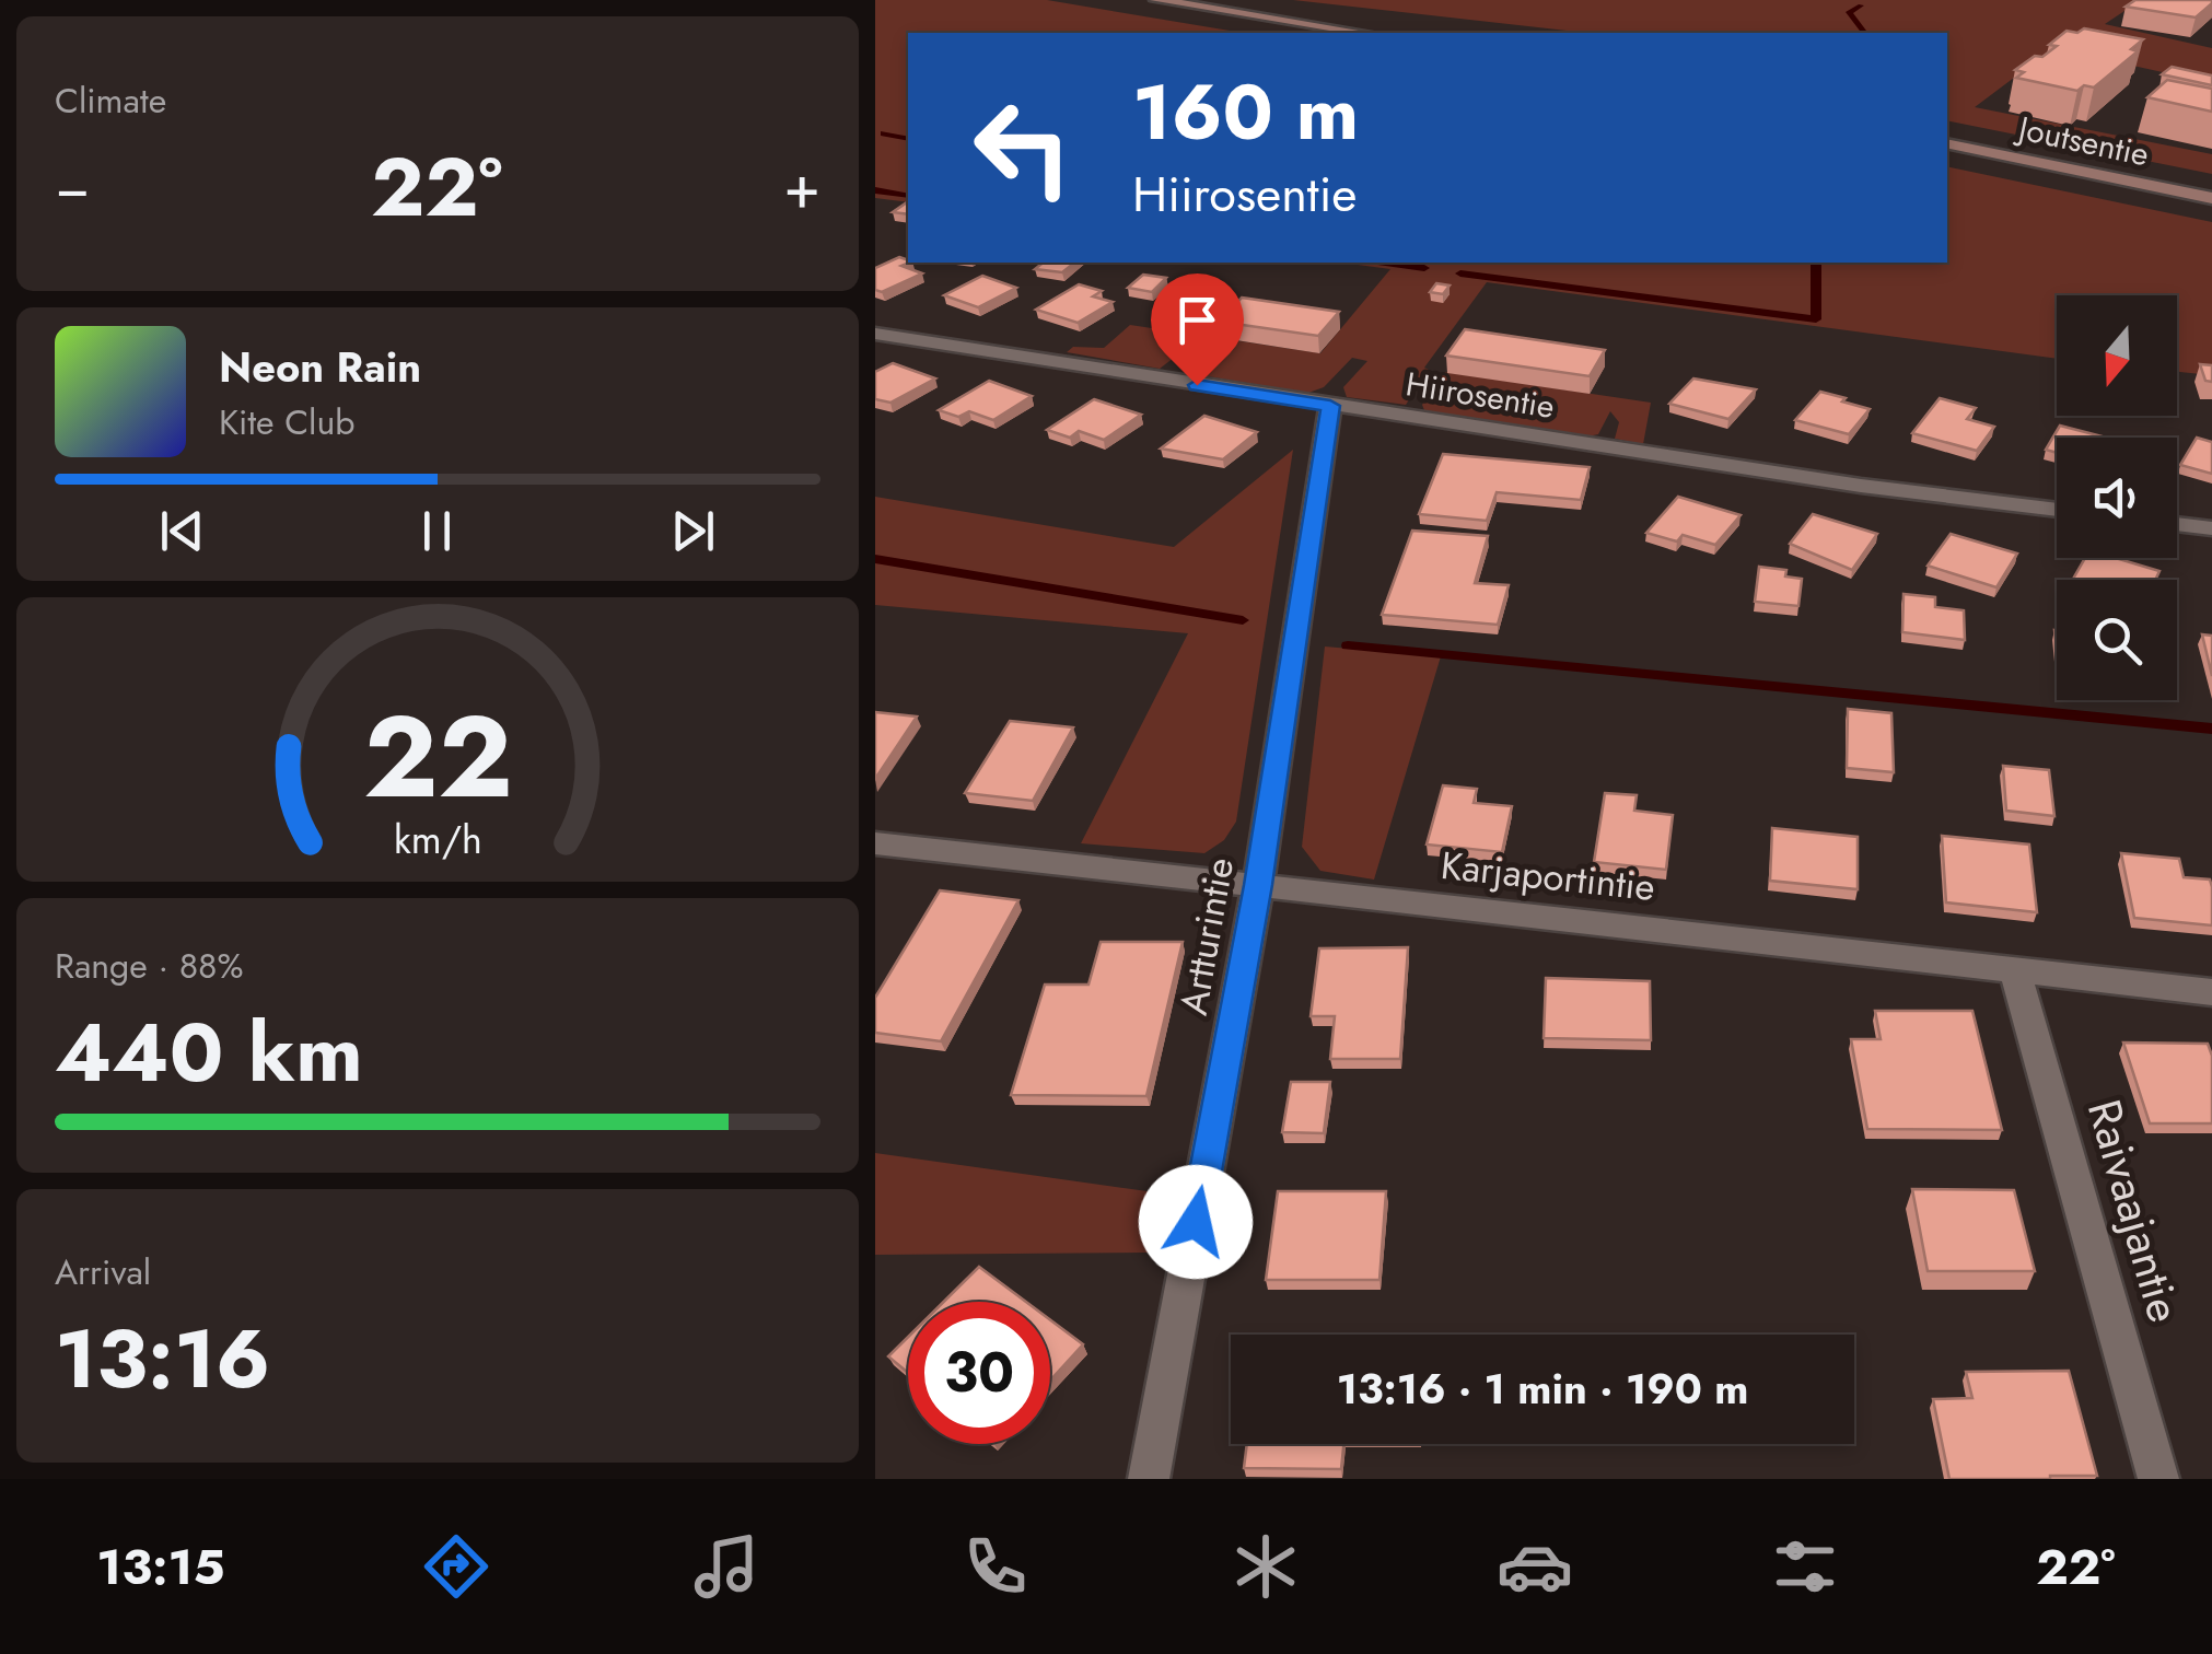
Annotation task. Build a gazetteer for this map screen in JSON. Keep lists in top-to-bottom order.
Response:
{
  "streets": {
    "main road": ["Joutsentie"],
    "street": [
      "Hiirosentie",
      "Karjaportintie",
      "Artturintie",
      "Raivaajantie"
    ]
  },
  "crossings": [
    ["Hiirosentie", "Artturintie"],
    ["Karjaportintie", "Artturintie"],
    ["Karjaportintie", "Raivaajantie"]
  ],
  "north": "bottom",
  "page": {
    "tile": [
      "Climate",
      ["Range · 88%", "440 km"],
      ["Arrival", "13:16"]
    ],
    "turn": ["160 m", "Hiirosentie"],
    "heat": ["−", "22°", "+"],
    "song": ["Neon Rain", "Kite Club"],
    "limit": "30",
    "trip": "13:16 · 1 min · 190 m",
    "tabs": ["13:15", "22°"],
    "gauge": ["22", "km/h"]
  }
}
